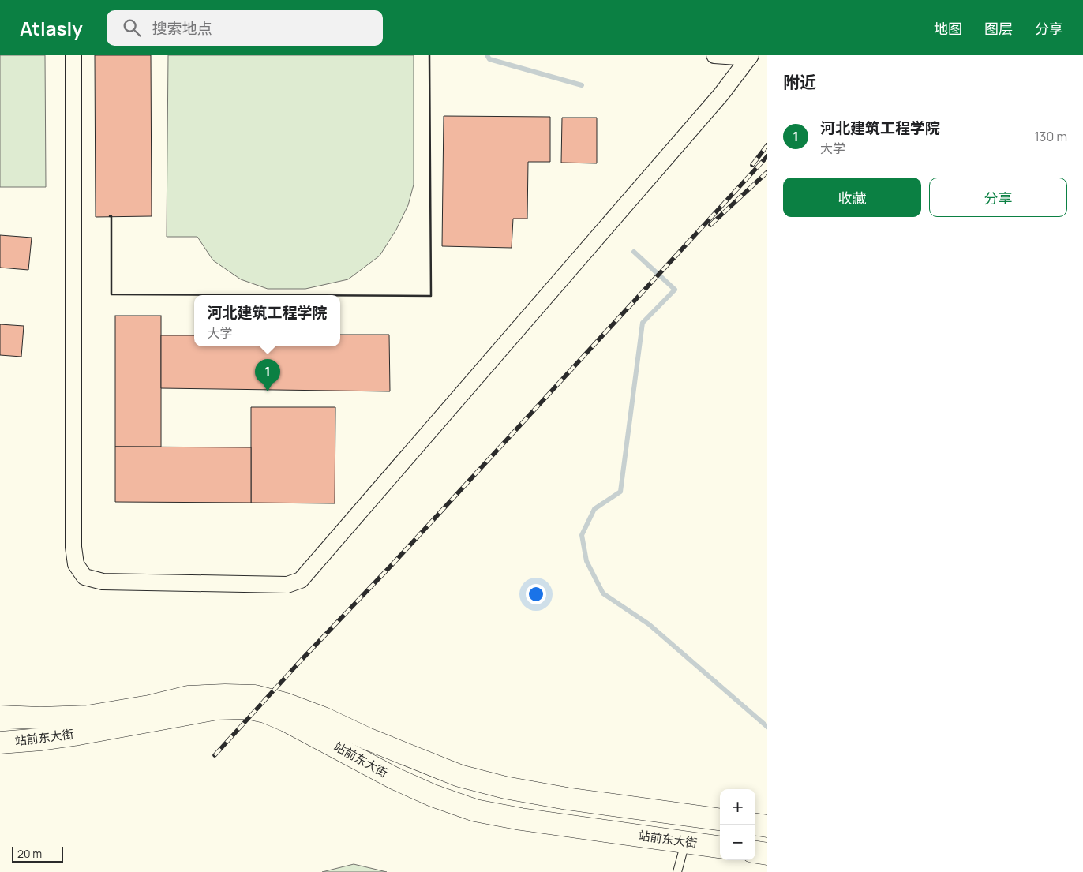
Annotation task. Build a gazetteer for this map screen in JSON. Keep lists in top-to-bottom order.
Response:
{
  "streets": {
    "main road": ["站前东大街"]
  },
  "scale_bar": "20 m",
  "page": {
    "header": "Atlasly",
    "search": "搜索地点",
    "nav": ["地图", "图层", "分享"],
    "heading": "附近",
    "list": [
      {
        "mark": "1",
        "name": "河北建筑工程学院",
        "note": "大学",
        "value": "130 m"
      }
    ],
    "buttons": ["收藏", "分享"],
    "popup": ["河北建筑工程学院", "大学"],
    "pins": "1",
    "map_buttons": ["+", "−"],
    "scale": "20 m"
  }
}
